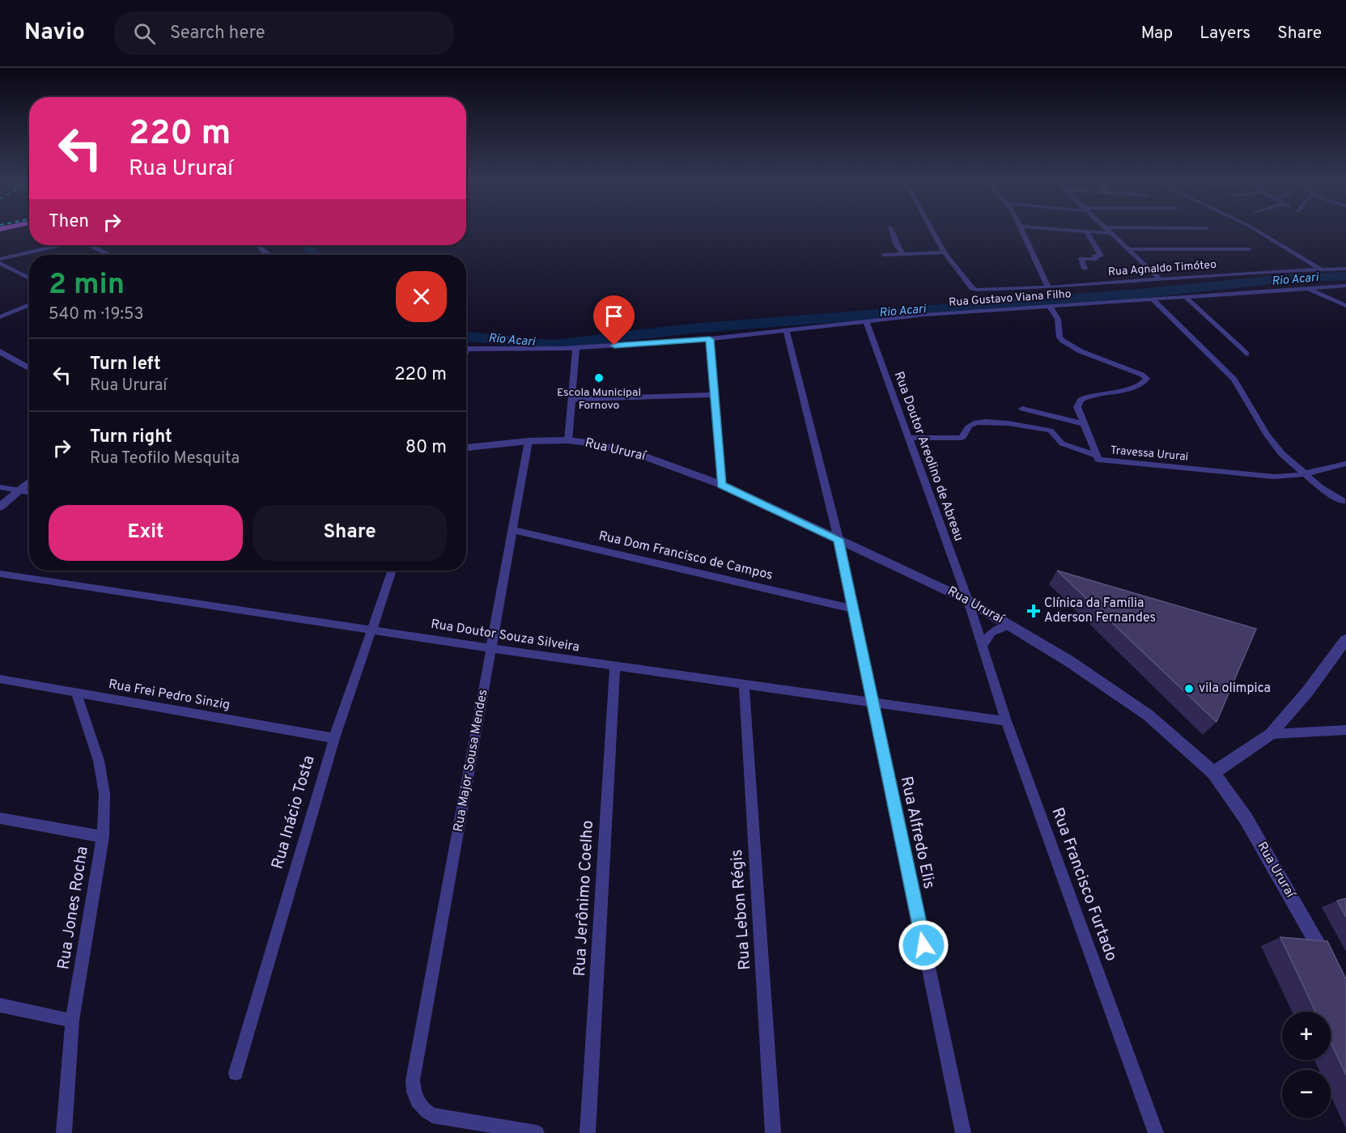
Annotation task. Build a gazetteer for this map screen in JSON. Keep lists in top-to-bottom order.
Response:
{
  "streets": {
    "street": [
      "Rua Agnaldo Timóteo",
      "Rua Gustavo Viana Filho",
      "Rua Ururaí",
      "Travessa Ururai",
      "Rua Doutor Areolino de Abreau",
      "Rua Dom Francisco de Campos",
      "Rua Doutor Souza Silveira",
      "Rua Frei Pedro Sinzig",
      "Rua Major Sousa Mendes",
      "Rua Inácio Tosta",
      "Rua Alfredo Elis",
      "Rua Francisco Furtado",
      "Rua Jerônimo Coelho",
      "Rua Jones Rocha",
      "Rua Lebon Régis"
    ]
  },
  "crossings": [
    ["Rua Gustavo Viana Filho", "Travessa Ururai"],
    ["Rua Gustavo Viana Filho", "Rua Doutor Areolino de Abreau"],
    ["Rua Gustavo Viana Filho", "Rua Alfredo Elis"],
    ["Rua Ururaí", "Rua Doutor Areolino de Abreau"],
    ["Rua Ururaí", "Rua Major Sousa Mendes"],
    ["Rua Ururaí", "Rua Alfredo Elis"],
    ["Rua Ururaí", "Rua Francisco Furtado"],
    ["Rua Doutor Areolino de Abreau", "Rua Francisco Furtado"],
    ["Rua Dom Francisco de Campos", "Rua Major Sousa Mendes"],
    ["Rua Dom Francisco de Campos", "Rua Alfredo Elis"],
    ["Rua Doutor Souza Silveira", "Rua Major Sousa Mendes"],
    ["Rua Doutor Souza Silveira", "Rua Inácio Tosta"],
    ["Rua Doutor Souza Silveira", "Rua Alfredo Elis"],
    ["Rua Doutor Souza Silveira", "Rua Francisco Furtado"],
    ["Rua Doutor Souza Silveira", "Rua Jerônimo Coelho"],
    ["Rua Doutor Souza Silveira", "Rua Lebon Régis"],
    ["Rua Frei Pedro Sinzig", "Rua Inácio Tosta"],
    ["Rua Frei Pedro Sinzig", "Rua Jones Rocha"]
  ],
  "water": ["Rio Acari"],
  "places": {
    "other": ["Escola Municipal Fornovo", "vila olimpica"],
    "health": ["Clínica da Família Aderson Fernandes"]
  },
  "page": {
    "header": "Navio",
    "search": "Search here",
    "nav": ["Map", "Layers", "Share"],
    "turn": ["220 m", "Rua Ururaí"],
    "then": "Then",
    "heading": ["2 min", "540 m · 19:53"],
    "list": [
      {
        "name": "Turn left",
        "note": "Rua Ururaí",
        "value": "220 m"
      },
      {
        "name": "Turn right",
        "note": "Rua Teofilo Mesquita",
        "value": "80 m"
      }
    ],
    "buttons": ["Exit", "Share"],
    "map_buttons": ["+", "−"]
  }
}
